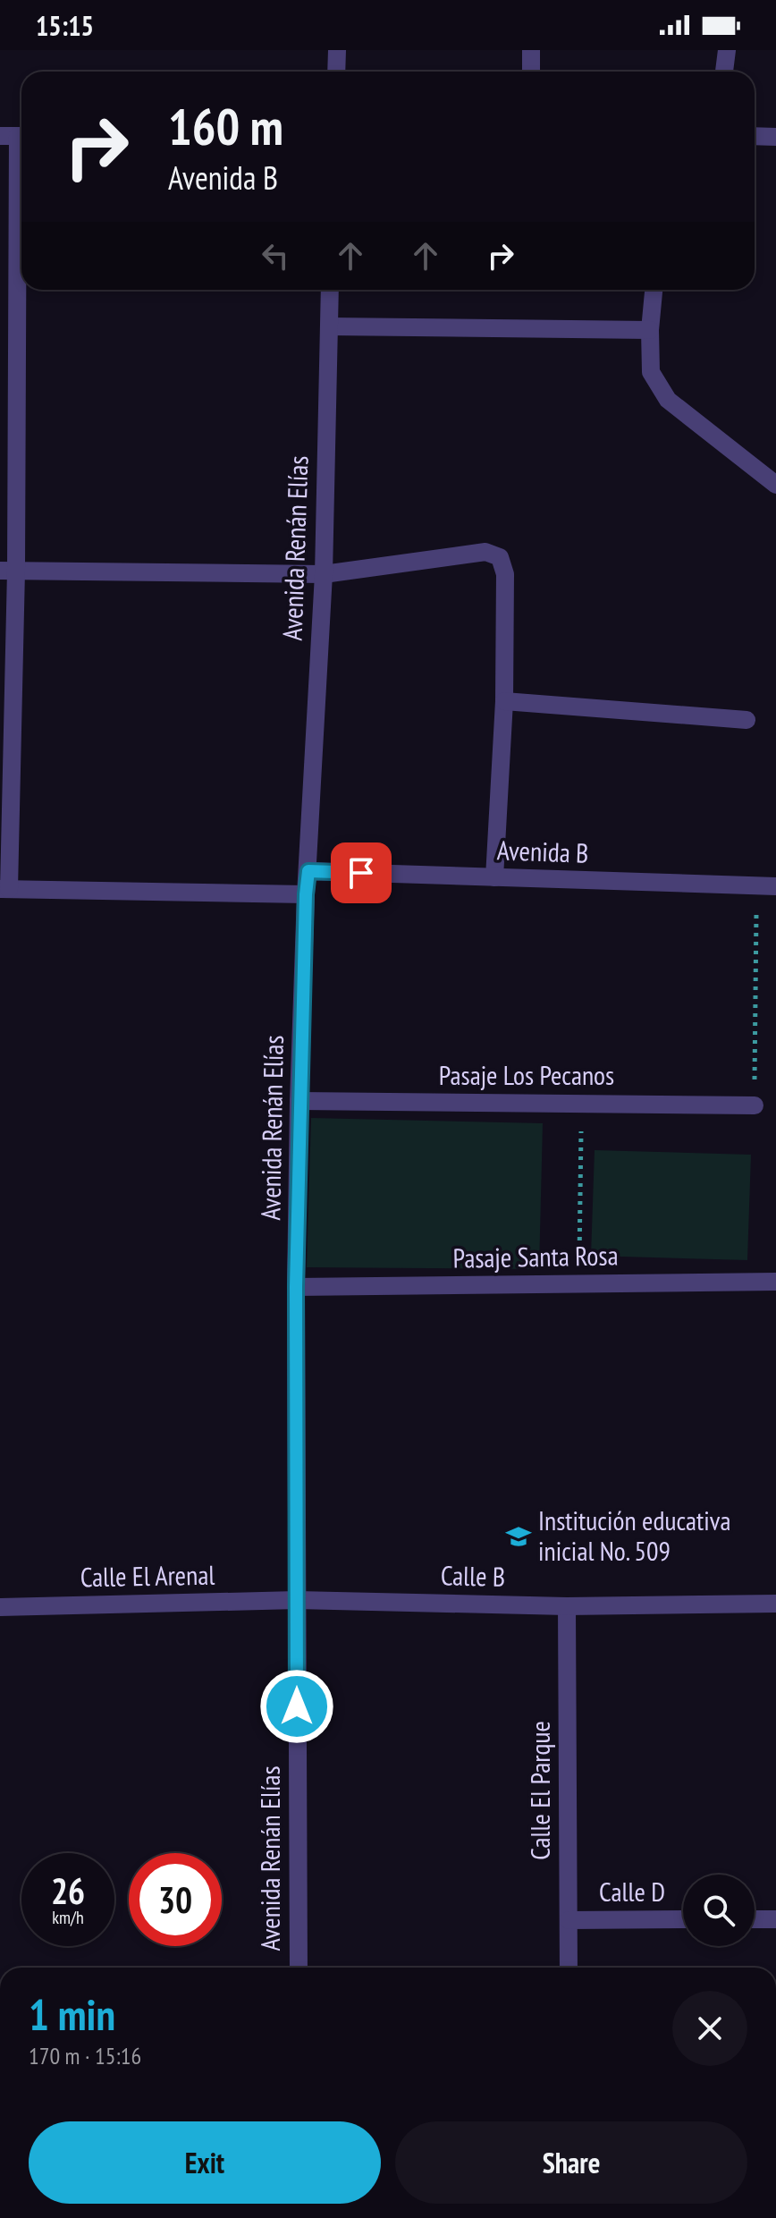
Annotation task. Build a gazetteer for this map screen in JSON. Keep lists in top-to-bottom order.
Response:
{
  "streets": {
    "street": [
      "Avenida Renán Elías",
      "Avenida B",
      "Pasaje Los Pecanos",
      "Pasaje Santa Rosa",
      "Calle El Arenal",
      "Calle B",
      "Calle El Parque",
      "Calle D"
    ]
  },
  "crossings": [
    ["Avenida Renán Elías", "Avenida B"],
    ["Avenida Renán Elías", "Pasaje Los Pecanos"],
    ["Avenida Renán Elías", "Pasaje Santa Rosa"],
    ["Avenida Renán Elías", "Calle El Arenal"],
    ["Avenida Renán Elías", "Calle B"],
    ["Calle El Arenal", "Calle B"],
    ["Calle B", "Calle El Parque"],
    ["Calle El Parque", "Calle D"]
  ],
  "places": {
    "school or university": ["Institución educativa inicial No. 509"]
  },
  "page": {
    "status": "15:15",
    "turn": ["160 m", "Avenida B"],
    "speed": "26 km/h",
    "limit": "30",
    "heading": ["1 min", "170 m · 15:16"],
    "buttons": ["Exit", "Share"]
  }
}
